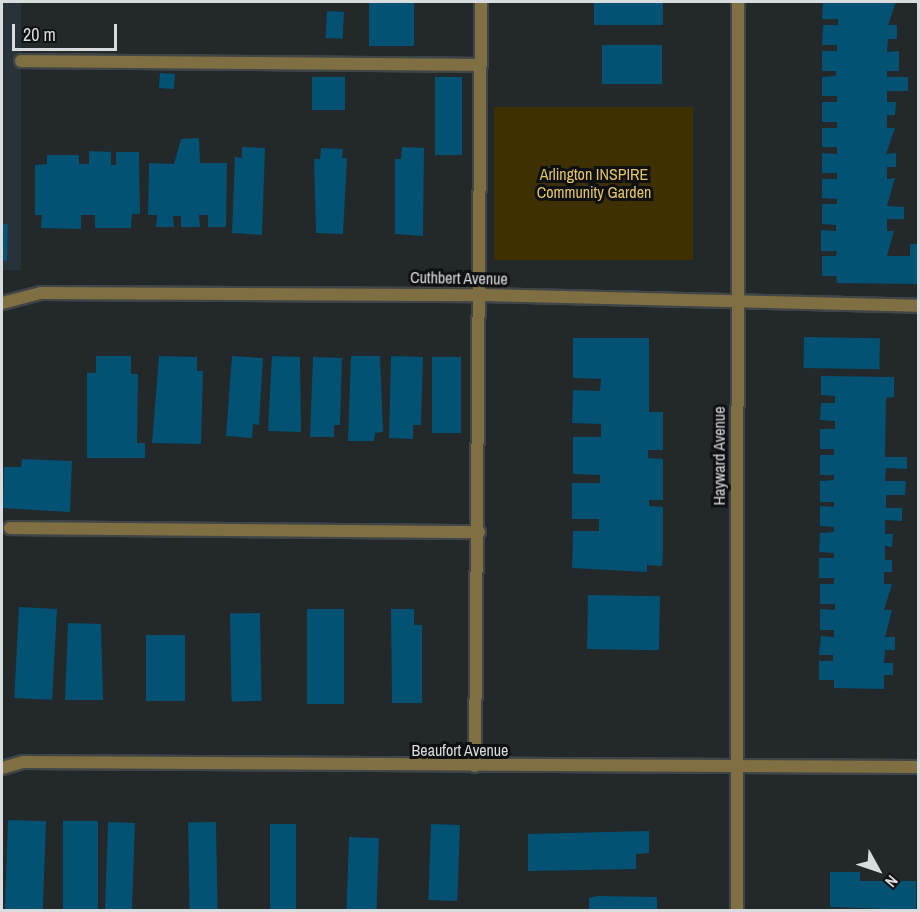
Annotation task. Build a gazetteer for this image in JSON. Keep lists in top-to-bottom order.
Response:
{
  "streets": {
    "street": ["Cuthbert Avenue", "Hayward Avenue", "Beaufort Avenue"]
  },
  "crossings": [
    ["Cuthbert Avenue", "Hayward Avenue"],
    ["Hayward Avenue", "Beaufort Avenue"]
  ],
  "parks": ["Arlington INSPIRE Community Garden"],
  "scale_bar": "20 m",
  "north": "bottom right"
}
